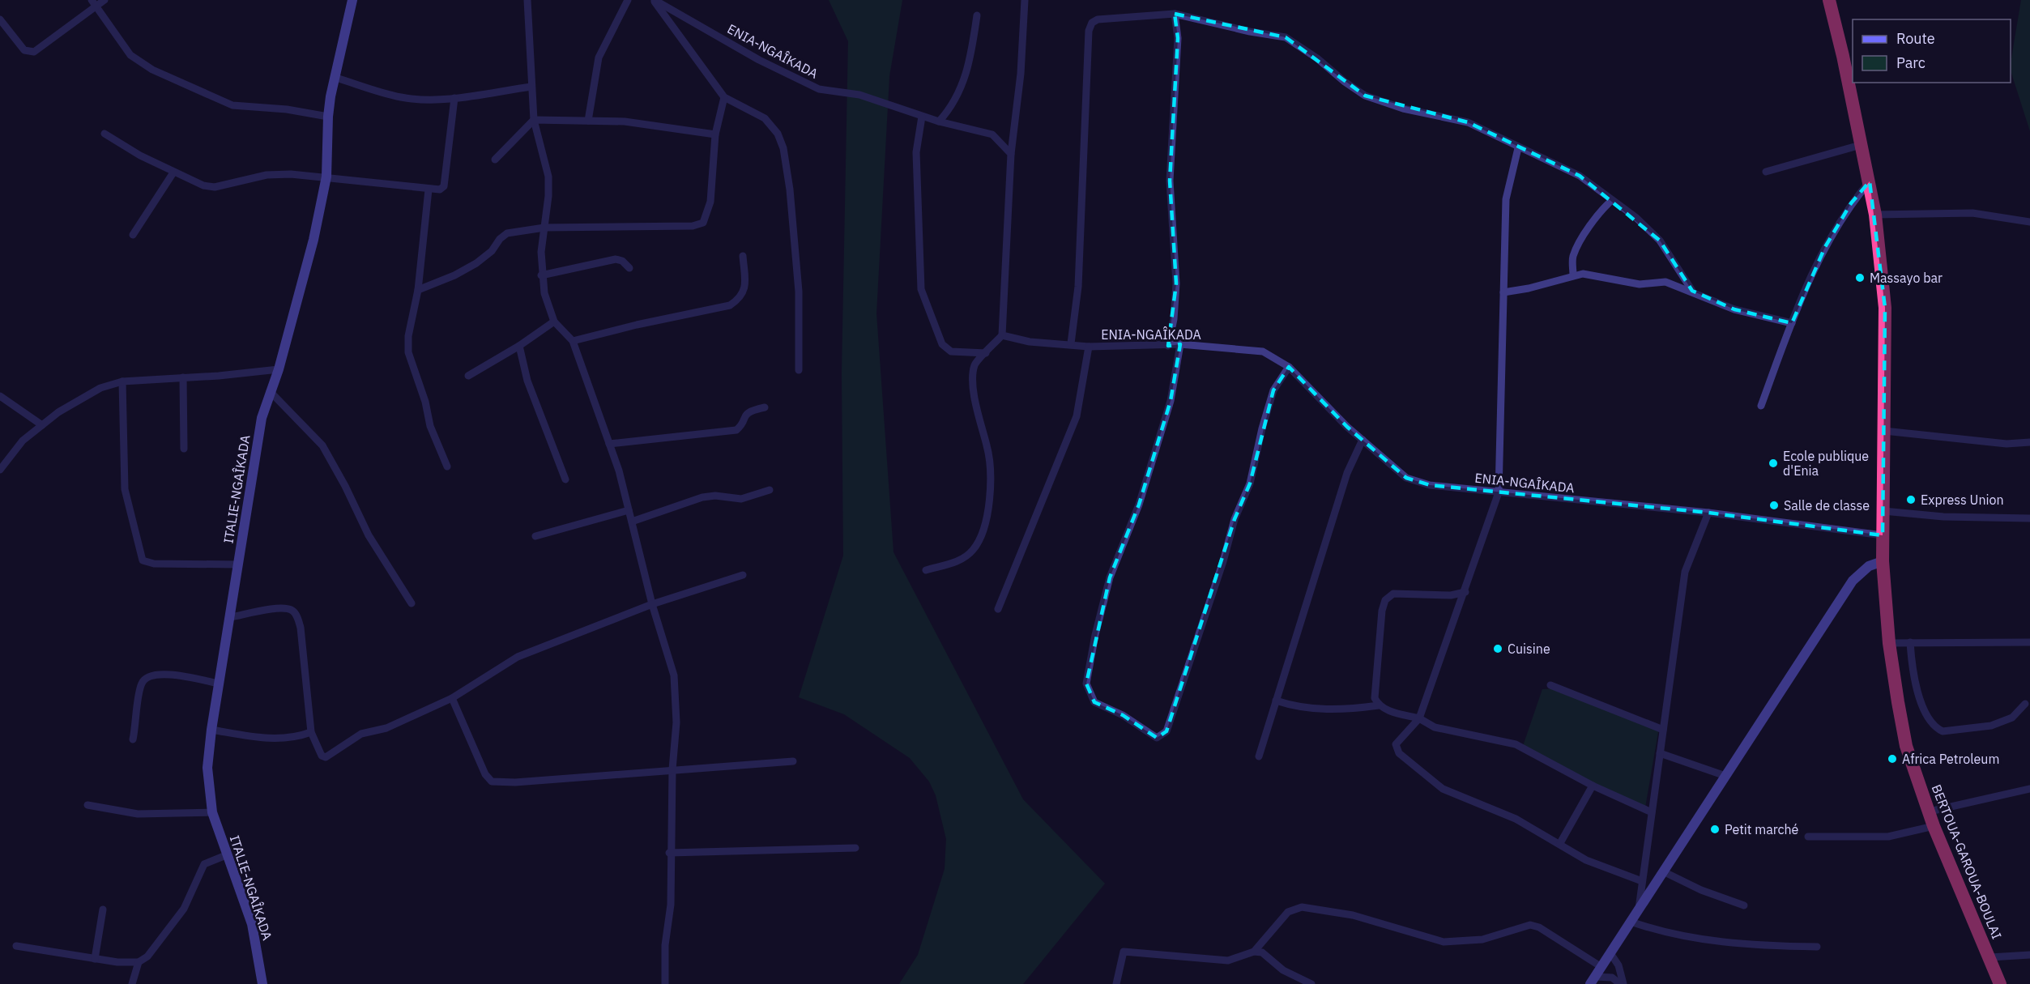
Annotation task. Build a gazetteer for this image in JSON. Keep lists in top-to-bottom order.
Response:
{
  "streets": {
    "highway": ["BERTOUA-GAROUA-BOULAI"],
    "street": ["ENIA-NGAÎKADA", "ITALIE-NGAÎKADA"]
  },
  "crossings": [
    ["ENIA-NGAÎKADA", "BERTOUA-GAROUA-BOULAI"]
  ],
  "places": [
    "Massayo bar",
    "Ecole publique d'Enia",
    "Express Union",
    "Salle de classe",
    "Cuisine",
    "Africa Petroleum",
    "Petit marché"
  ],
  "legend": ["Route", "Parc"]
}
